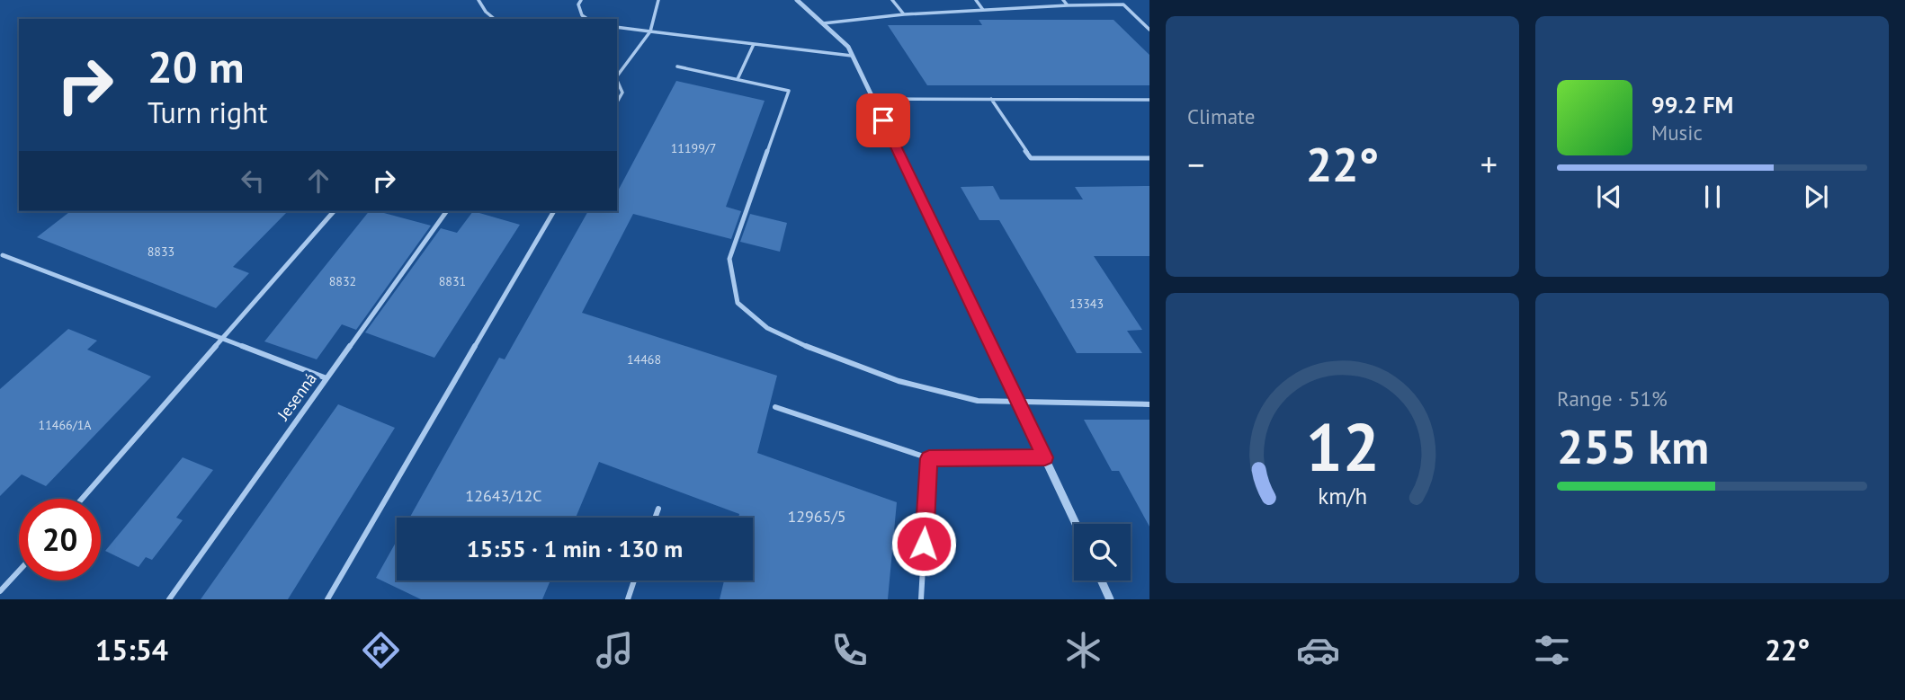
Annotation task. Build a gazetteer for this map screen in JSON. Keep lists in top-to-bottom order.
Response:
{
  "streets": {
    "lane": ["Jesenná"]
  },
  "house_numbers": [
    "11199/7",
    "8833",
    "8832",
    "8831",
    "13343",
    "14468",
    "11466/1A",
    "12643/12C",
    "12965/5"
  ],
  "page": {
    "tile": [
      "Climate",
      ["Range · 51%", "255 km"]
    ],
    "turn": ["20 m", "Turn right"],
    "song": ["99.2 FM", "Music"],
    "heat": ["−", "22°", "+"],
    "limit": "20",
    "trip": "15:55 · 1 min · 130 m",
    "tabs": ["15:54", "22°"],
    "gauge": ["12", "km/h"]
  }
}
